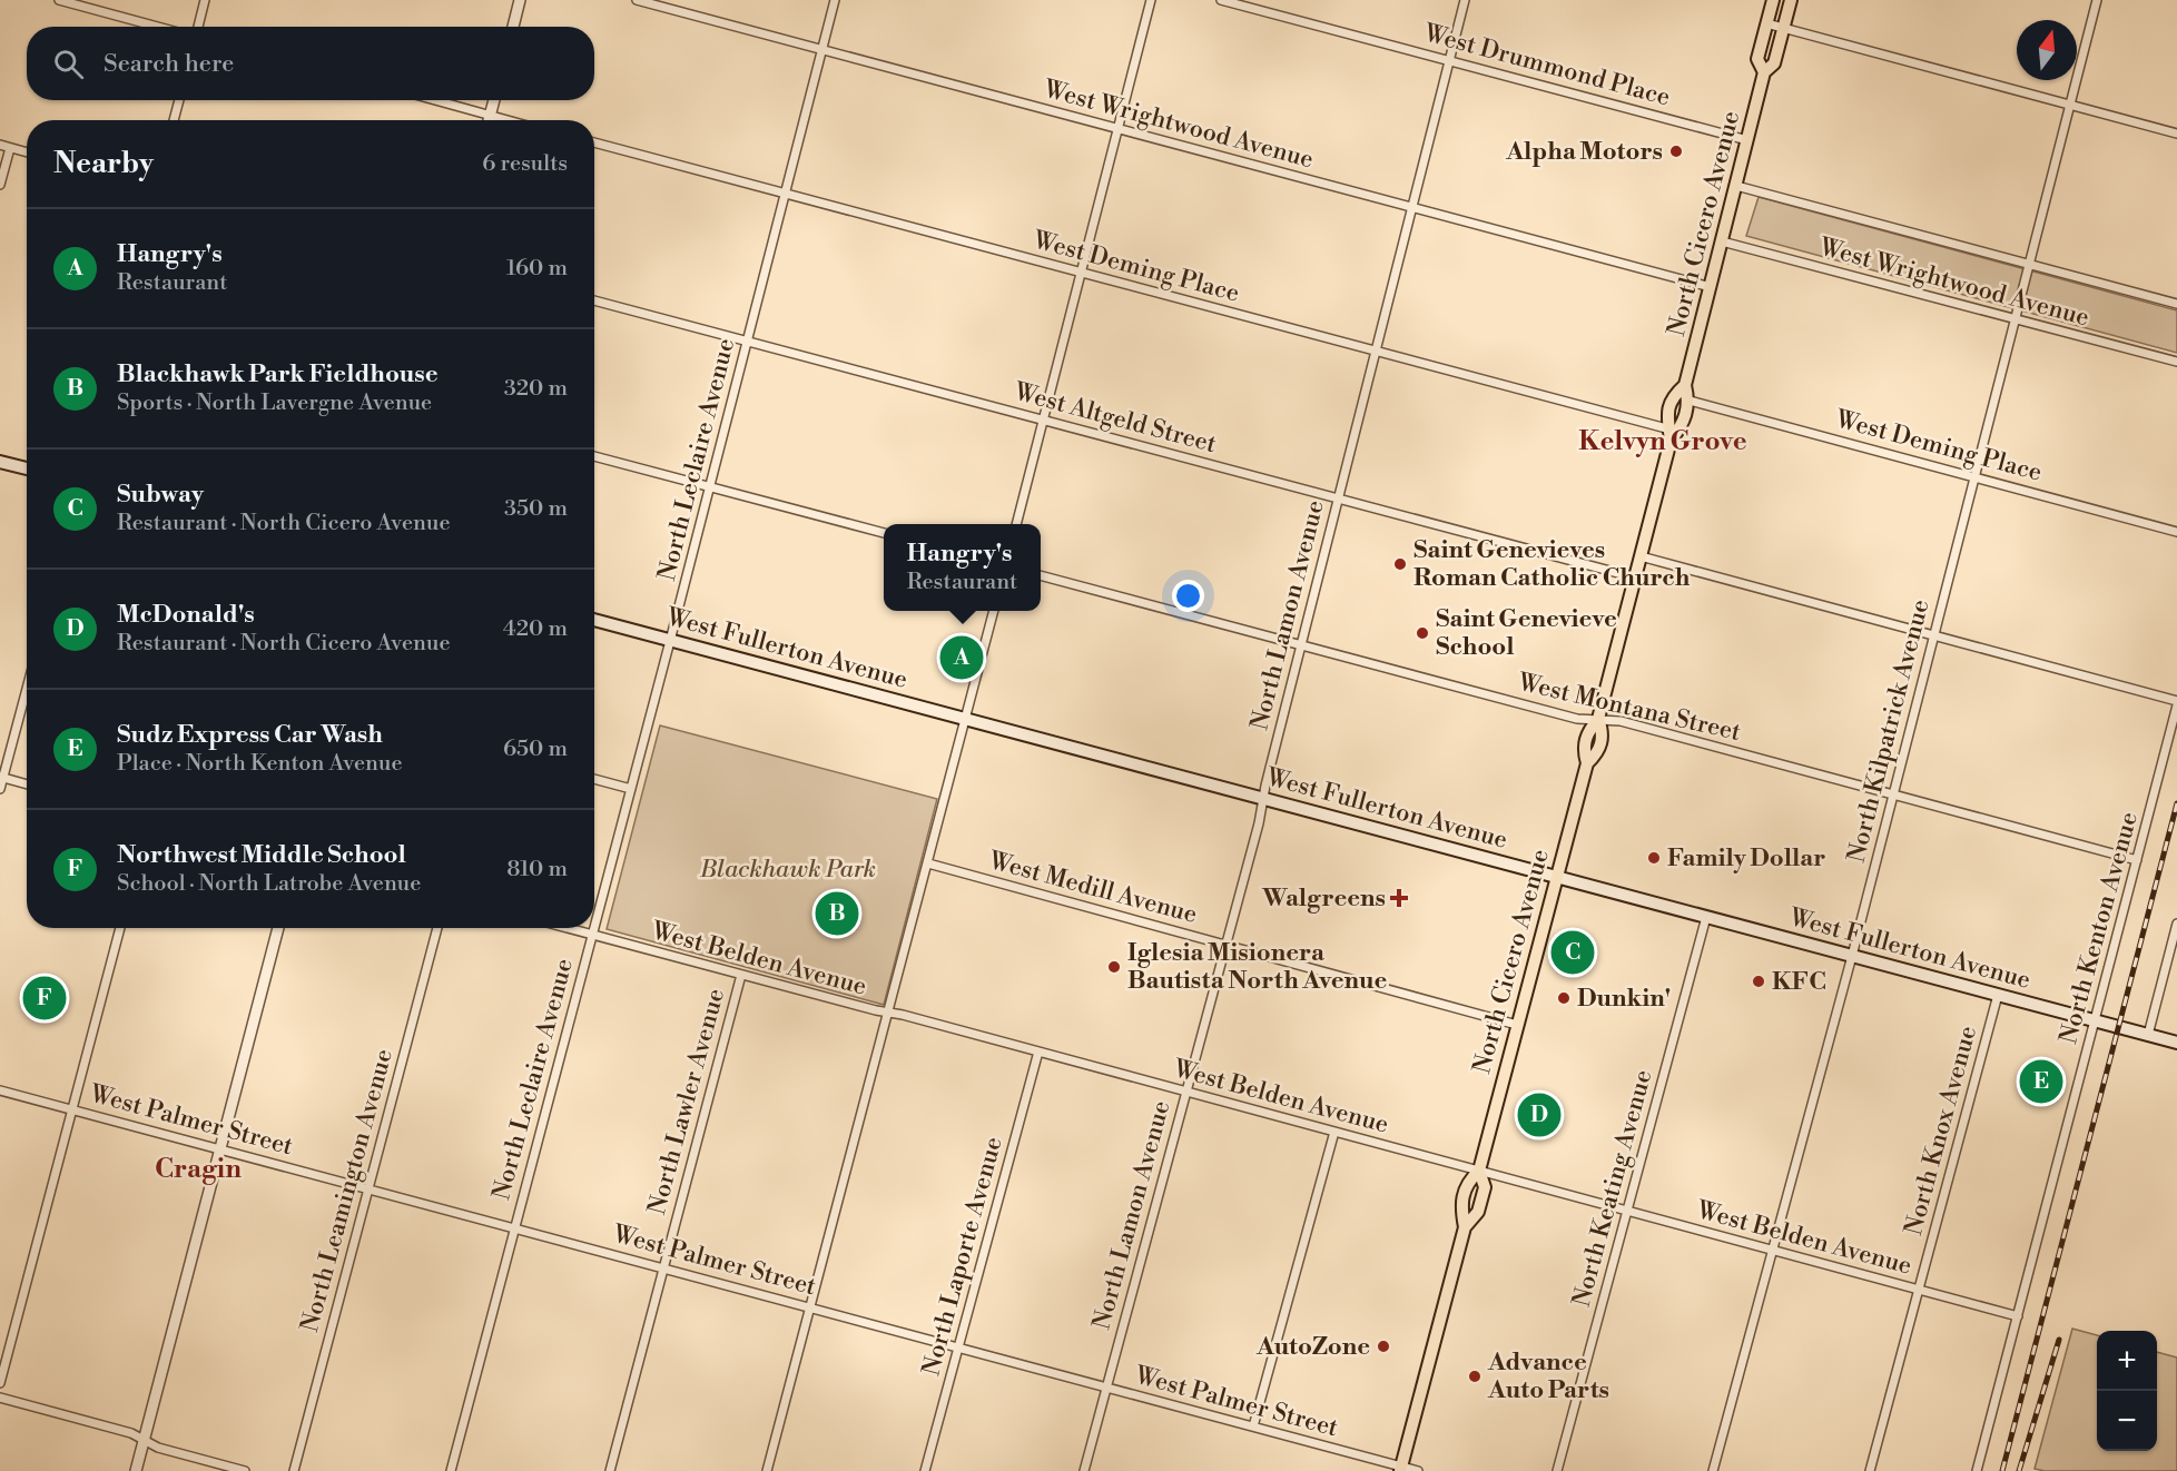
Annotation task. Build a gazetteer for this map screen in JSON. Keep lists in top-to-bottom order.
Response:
{
  "streets": {
    "main road": ["North Cicero Avenue", "West Fullerton Avenue"],
    "street": [
      "West Drummond Place",
      "West Wrightwood Avenue",
      "West Deming Place",
      "West Altgeld Street",
      "North Leclaire Avenue",
      "North Lamon Avenue",
      "West Montana Street",
      "North Kilpatrick Avenue",
      "West Medill Avenue",
      "North Kenton Avenue",
      "West Belden Avenue",
      "North Lawler Avenue",
      "West Palmer Street",
      "North Knox Avenue",
      "North Keating Avenue",
      "North Leamington Avenue",
      "North Laporte Avenue"
    ]
  },
  "crossings": [
    ["West Drummond Place", "North Cicero Avenue"],
    ["West Drummond Place", "North Lamon Avenue"],
    ["West Wrightwood Avenue", "North Cicero Avenue"],
    ["West Wrightwood Avenue", "North Leclaire Avenue"],
    ["West Wrightwood Avenue", "North Lamon Avenue"],
    ["West Wrightwood Avenue", "North Kilpatrick Avenue"],
    ["North Cicero Avenue", "West Deming Place"],
    ["North Cicero Avenue", "West Altgeld Street"],
    ["North Cicero Avenue", "West Fullerton Avenue"],
    ["North Cicero Avenue", "West Montana Street"],
    ["North Cicero Avenue", "West Medill Avenue"],
    ["North Cicero Avenue", "West Belden Avenue"],
    ["North Cicero Avenue", "West Palmer Street"],
    ["West Deming Place", "North Leclaire Avenue"],
    ["West Deming Place", "North Lamon Avenue"],
    ["West Deming Place", "North Kilpatrick Avenue"],
    ["West Altgeld Street", "North Leclaire Avenue"],
    ["West Altgeld Street", "North Lamon Avenue"],
    ["North Leclaire Avenue", "West Fullerton Avenue"],
    ["North Leclaire Avenue", "West Belden Avenue"],
    ["North Leclaire Avenue", "West Palmer Street"],
    ["North Lamon Avenue", "West Fullerton Avenue"],
    ["North Lamon Avenue", "West Montana Street"],
    ["North Lamon Avenue", "West Medill Avenue"],
    ["North Lamon Avenue", "West Belden Avenue"],
    ["North Lamon Avenue", "West Palmer Street"],
    ["West Fullerton Avenue", "North Kilpatrick Avenue"],
    ["West Fullerton Avenue", "North Kenton Avenue"],
    ["West Fullerton Avenue", "North Knox Avenue"],
    ["West Fullerton Avenue", "North Keating Avenue"],
    ["West Montana Street", "North Kilpatrick Avenue"],
    ["West Montana Street", "North Kenton Avenue"],
    ["North Kilpatrick Avenue", "West Belden Avenue"],
    ["North Kenton Avenue", "West Belden Avenue"],
    ["West Belden Avenue", "North Lawler Avenue"],
    ["West Belden Avenue", "North Knox Avenue"],
    ["West Belden Avenue", "North Keating Avenue"],
    ["West Belden Avenue", "North Laporte Avenue"],
    ["North Lawler Avenue", "West Palmer Street"],
    ["West Palmer Street", "North Leamington Avenue"],
    ["West Palmer Street", "North Laporte Avenue"]
  ],
  "districts": ["Kelvyn Grove", "Cragin"],
  "parks": ["Blackhawk Park"],
  "places": {
    "other": [
      "Alpha Motors",
      "Saint Genevieves Roman Catholic Church",
      "Saint Genevieve School",
      "Family Dollar",
      "Iglesia Misionera Bautista North Avenue",
      "KFC",
      "Dunkin'",
      "AutoZone",
      "Advance Auto Parts"
    ],
    "health": ["Walgreens"]
  },
  "north": "top",
  "page": {
    "search": "Search here",
    "heading": ["Nearby", "6 results"],
    "list": [
      {
        "mark": "A",
        "name": "Hangry's",
        "note": "Restaurant",
        "value": "160 m"
      },
      {
        "mark": "B",
        "name": "Blackhawk Park Fieldhouse",
        "note": "Sports · North Lavergne Avenue",
        "value": "320 m"
      },
      {
        "mark": "C",
        "name": "Subway",
        "note": "Restaurant · North Cicero Avenue",
        "value": "350 m"
      },
      {
        "mark": "D",
        "name": "McDonald's",
        "note": "Restaurant · North Cicero Avenue",
        "value": "420 m"
      },
      {
        "mark": "E",
        "name": "Sudz Express Car Wash",
        "note": "Place · North Kenton Avenue",
        "value": "650 m"
      },
      {
        "mark": "F",
        "name": "Northwest Middle School",
        "note": "School · North Latrobe Avenue",
        "value": "810 m"
      }
    ],
    "popup": ["Hangry's", "Restaurant"],
    "pins": [
      "A",
      "B",
      "C",
      "F",
      "E",
      "D"
    ],
    "map_buttons": ["+", "−"]
  }
}
